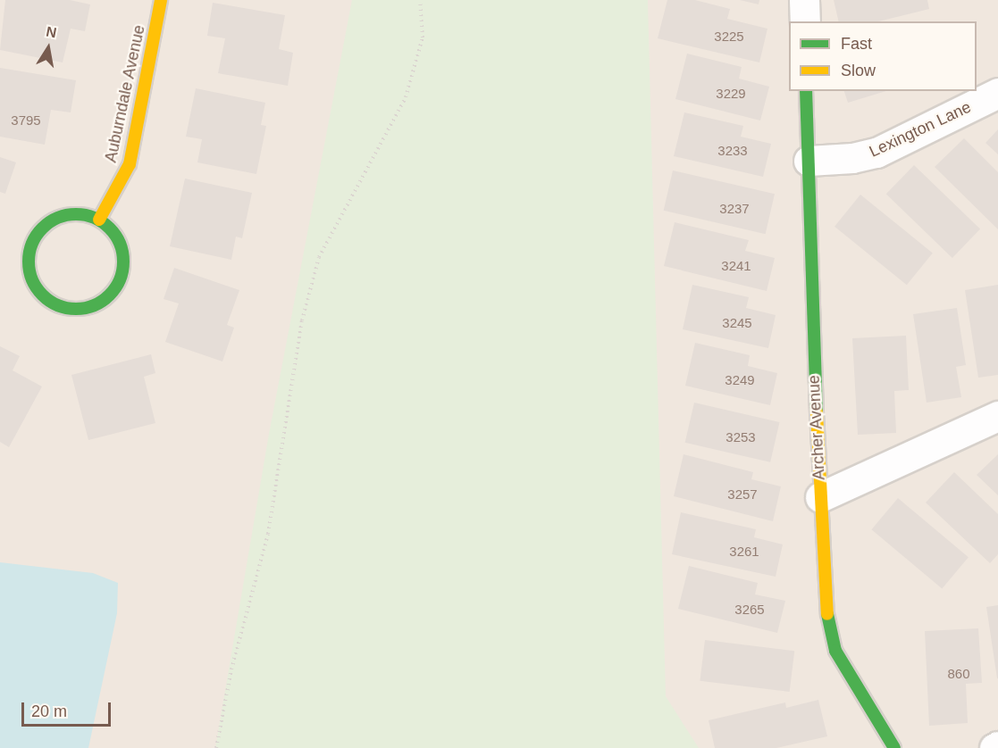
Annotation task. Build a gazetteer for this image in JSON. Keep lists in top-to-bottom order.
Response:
{
  "streets": {
    "street": ["Auburndale Avenue", "Lexington Lane", "Archer Avenue"]
  },
  "crossings": [
    ["Lexington Lane", "Archer Avenue"]
  ],
  "house_numbers": [
    "3225",
    "3229",
    "3795",
    "3233",
    "3237",
    "3241",
    "3245",
    "3249",
    "3253",
    "3257",
    "3261",
    "3265",
    "860"
  ],
  "legend": ["Fast", "Slow"],
  "scale_bar": "20 m",
  "north": "top"
}
